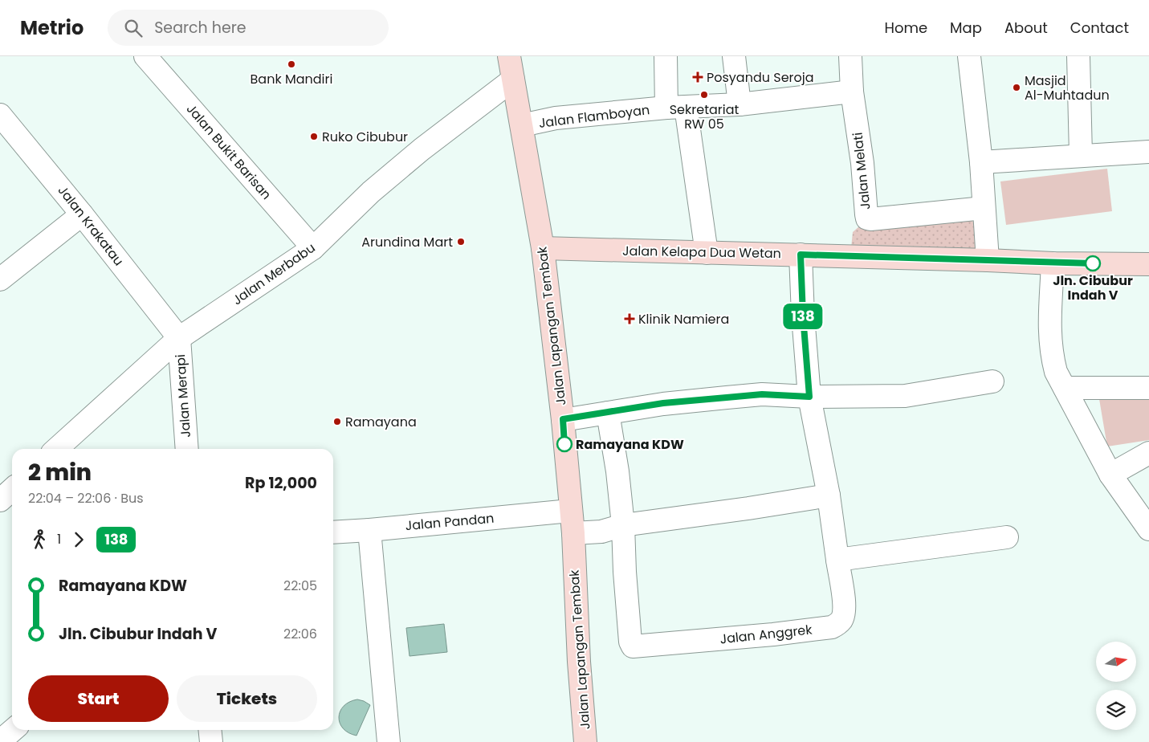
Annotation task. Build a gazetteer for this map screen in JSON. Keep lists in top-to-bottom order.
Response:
{
  "streets": {
    "street": [
      "Jalan Flamboyan",
      "Jalan Bukit Barisan",
      "Jalan Melati",
      "Jalan Krakatau",
      "Jalan Kelapa Dua Wetan",
      "Jalan Merbabu",
      "Jalan Lapangan Tembak",
      "Jalan Merapi",
      "Jalan Pandan",
      "Jalan Anggrek"
    ]
  },
  "crossings": [
    ["Jalan Flamboyan", "Jalan Melati"],
    ["Jalan Flamboyan", "Jalan Kelapa Dua Wetan"],
    ["Jalan Flamboyan", "Jalan Lapangan Tembak"],
    ["Jalan Bukit Barisan", "Jalan Merbabu"],
    ["Jalan Krakatau", "Jalan Merbabu"],
    ["Jalan Krakatau", "Jalan Merapi"],
    ["Jalan Kelapa Dua Wetan", "Jalan Lapangan Tembak"],
    ["Jalan Kelapa Dua Wetan", "Jalan Anggrek"],
    ["Jalan Merbabu", "Jalan Lapangan Tembak"],
    ["Jalan Merbabu", "Jalan Merapi"],
    ["Jalan Lapangan Tembak", "Jalan Pandan"]
  ],
  "places": {
    "other": [
      "Bank Mandiri",
      "Masjid Al-Muhtadun",
      "Sekretariat RW 05",
      "Ruko Cibubur",
      "Arundina Mart",
      "Jln. Cibubur Indah V",
      "Ramayana",
      "Ramayana KDW"
    ],
    "health": ["Posyandu Seroja", "Klinik Namiera"]
  },
  "lines": ["bus line 138"],
  "north": "right",
  "page": {
    "header": "Metrio",
    "search": "Search here",
    "nav": [
      "Home",
      "Map",
      "About",
      "Contact"
    ],
    "on_map": "138",
    "heading": ["2 min", "22:04 – 22:06 · Bus", "Rp 12,000"],
    "legs": ["1", "138"],
    "list": [
      {
        "name": "Ramayana KDW",
        "value": "22:05"
      },
      {
        "name": "Jln. Cibubur Indah V",
        "value": "22:06"
      }
    ],
    "buttons": ["Start", "Tickets"]
  }
}
